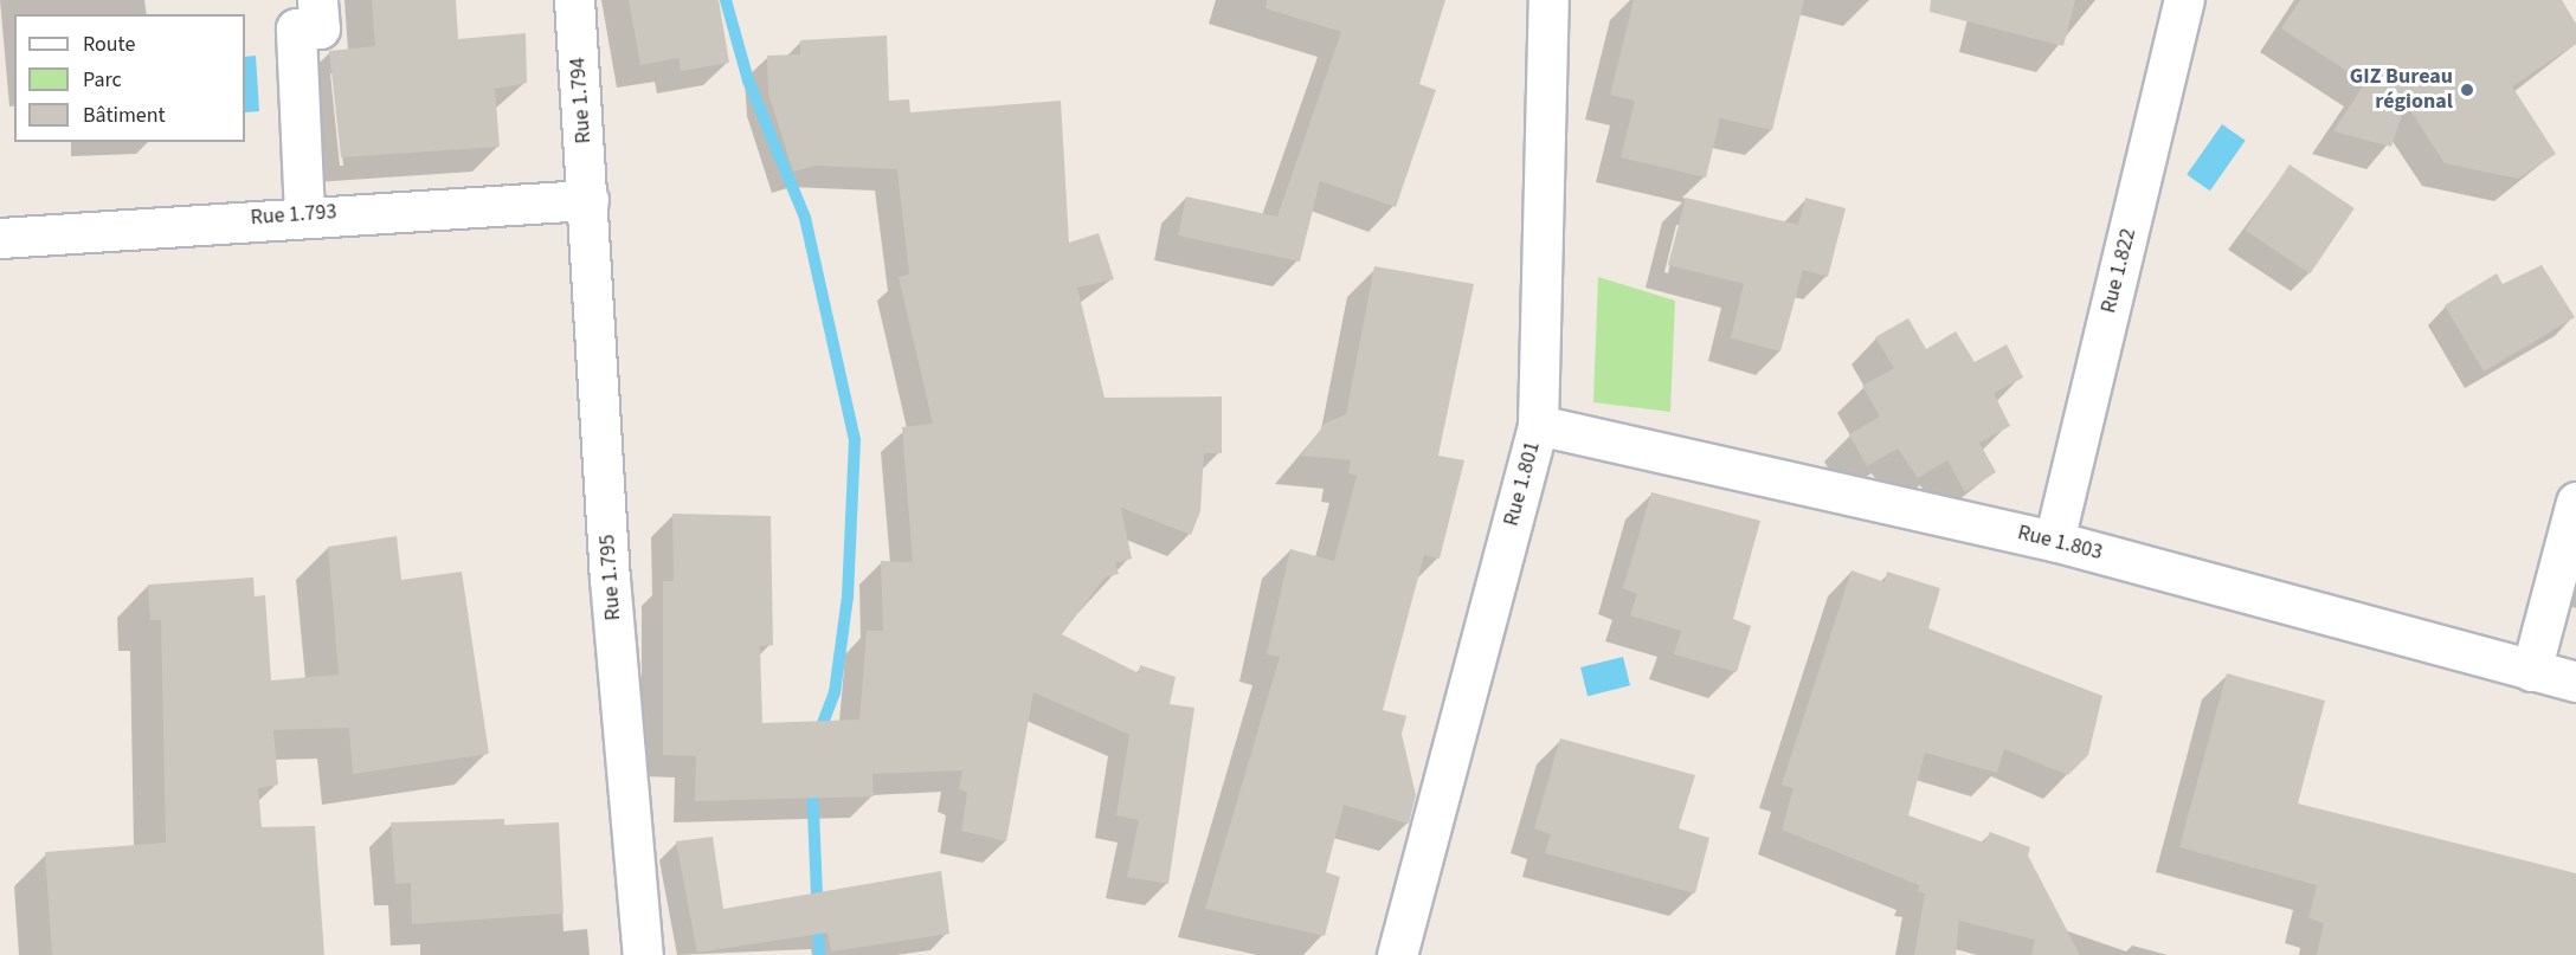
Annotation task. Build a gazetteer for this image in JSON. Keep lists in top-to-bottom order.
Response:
{
  "streets": {
    "street": [
      "Rue 1.794",
      "Rue 1.793",
      "Rue 1.822",
      "Rue 1.801",
      "Rue 1.803",
      "Rue 1.795"
    ]
  },
  "crossings": [
    ["Rue 1.794", "Rue 1.793"],
    ["Rue 1.794", "Rue 1.795"],
    ["Rue 1.793", "Rue 1.795"],
    ["Rue 1.822", "Rue 1.803"],
    ["Rue 1.801", "Rue 1.803"]
  ],
  "places": ["GIZ Bureau régional"],
  "legend": ["Route", "Parc", "Bâtiment"]
}
